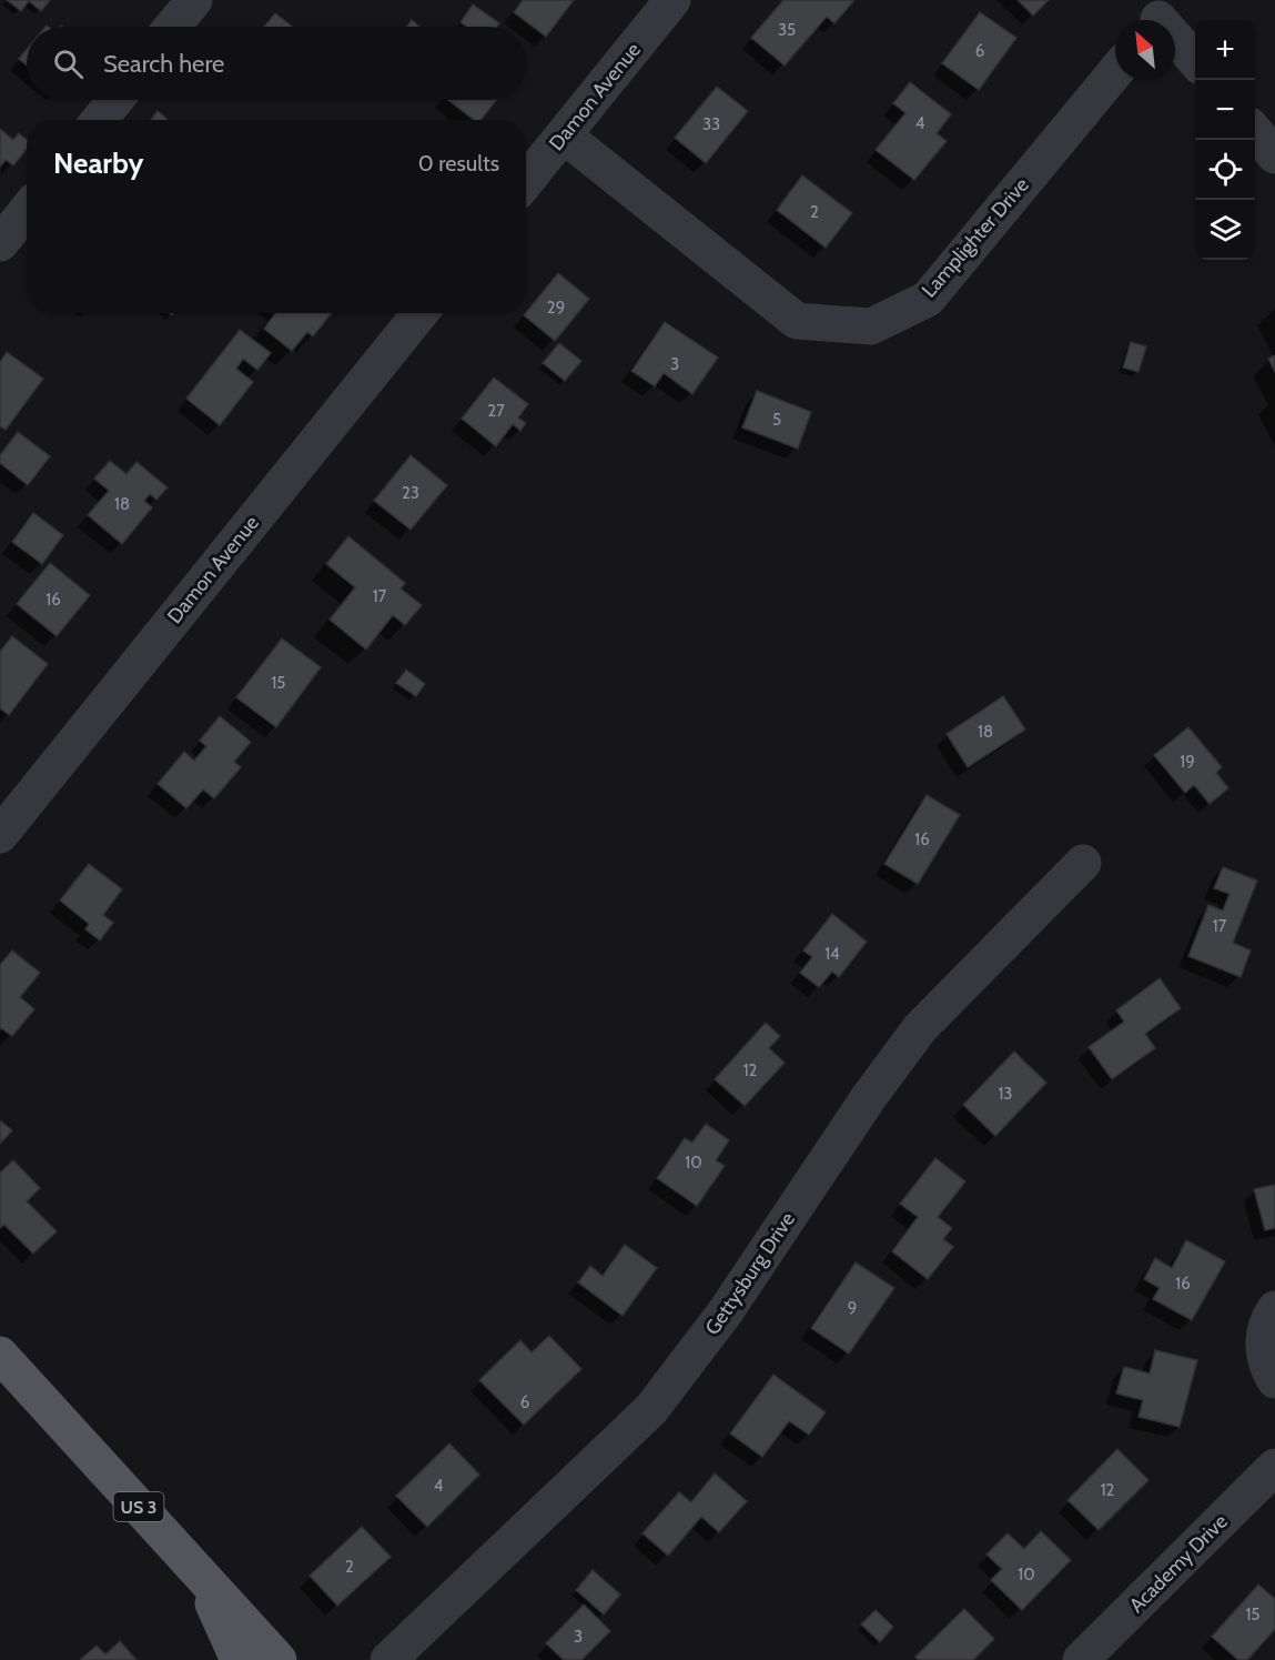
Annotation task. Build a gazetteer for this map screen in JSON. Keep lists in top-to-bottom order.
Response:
{
  "streets": {
    "main road": ["US 3"],
    "street": [
      "Damon Avenue",
      "Lamplighter Drive",
      "Gettysburg Drive",
      "Academy Drive"
    ]
  },
  "crossings": [
    ["Damon Avenue", "Lamplighter Drive"]
  ],
  "house_numbers": [
    "35",
    "6",
    "4",
    "33",
    "2",
    "29",
    "3",
    "27",
    "5",
    "23",
    "18",
    "17",
    "16",
    "15",
    "18",
    "19",
    "16",
    "17",
    "14",
    "12",
    "13",
    "10",
    "16",
    "9",
    "6",
    "4",
    "12",
    "2",
    "10",
    "15",
    "3"
  ],
  "north": "top left",
  "page": {
    "map_buttons": ["+", "−"],
    "search": "Search here",
    "heading": ["Nearby", "0 results"]
  }
}
